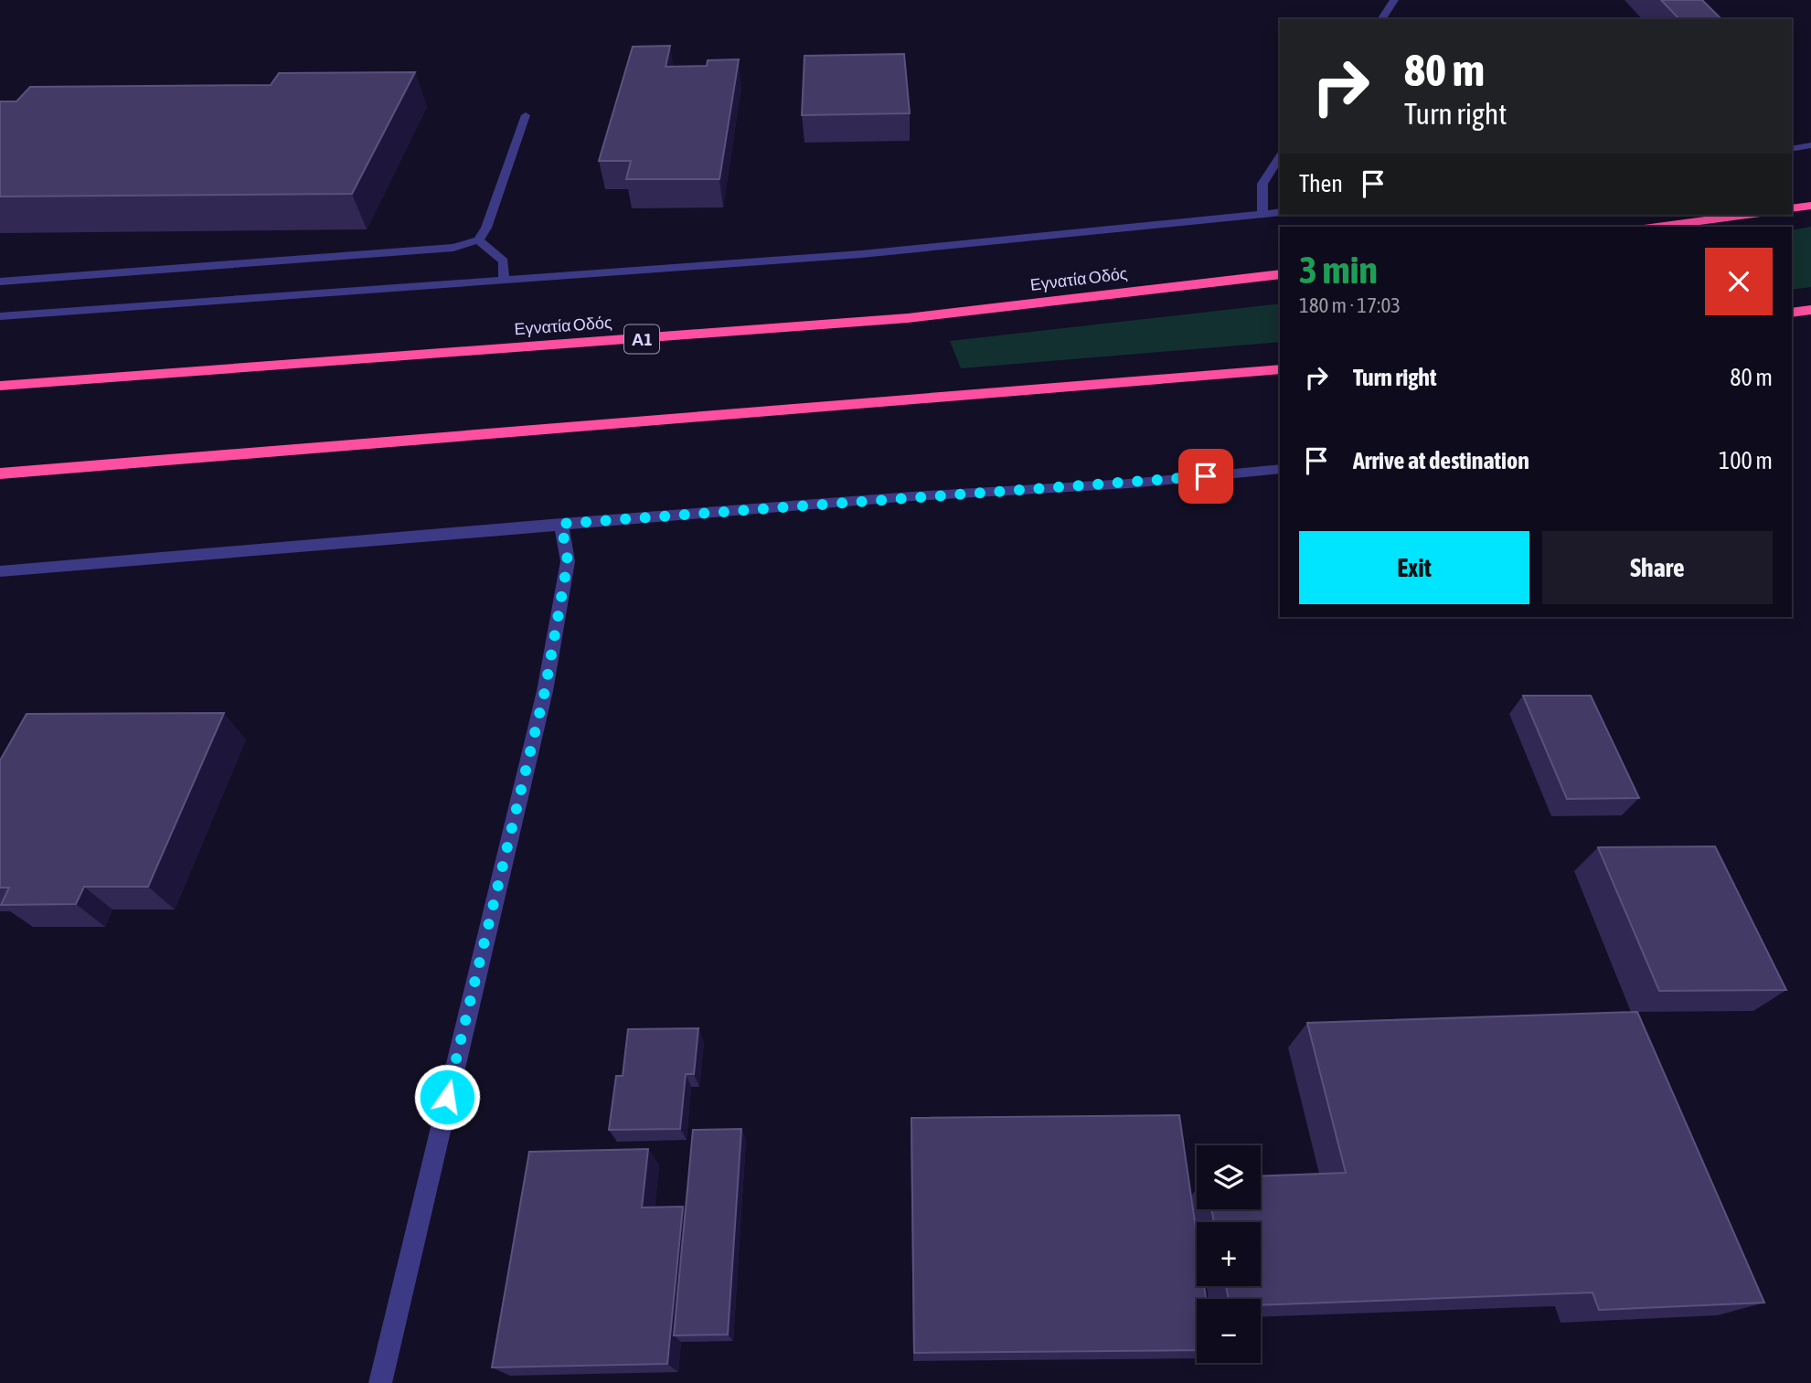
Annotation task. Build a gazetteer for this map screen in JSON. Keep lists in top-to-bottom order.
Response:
{
  "streets": {
    "highway": ["Εγνατία Οδός", "Α1"]
  },
  "page": {
    "turn": ["80 m", "Turn right"],
    "then": "Then",
    "heading": ["3 min", "180 m · 17:03"],
    "list": [
      {
        "name": "Turn right",
        "value": "80 m"
      },
      {
        "name": "Arrive at destination",
        "value": "100 m"
      }
    ],
    "buttons": ["Exit", "Share"],
    "map_buttons": ["+", "−"]
  }
}
